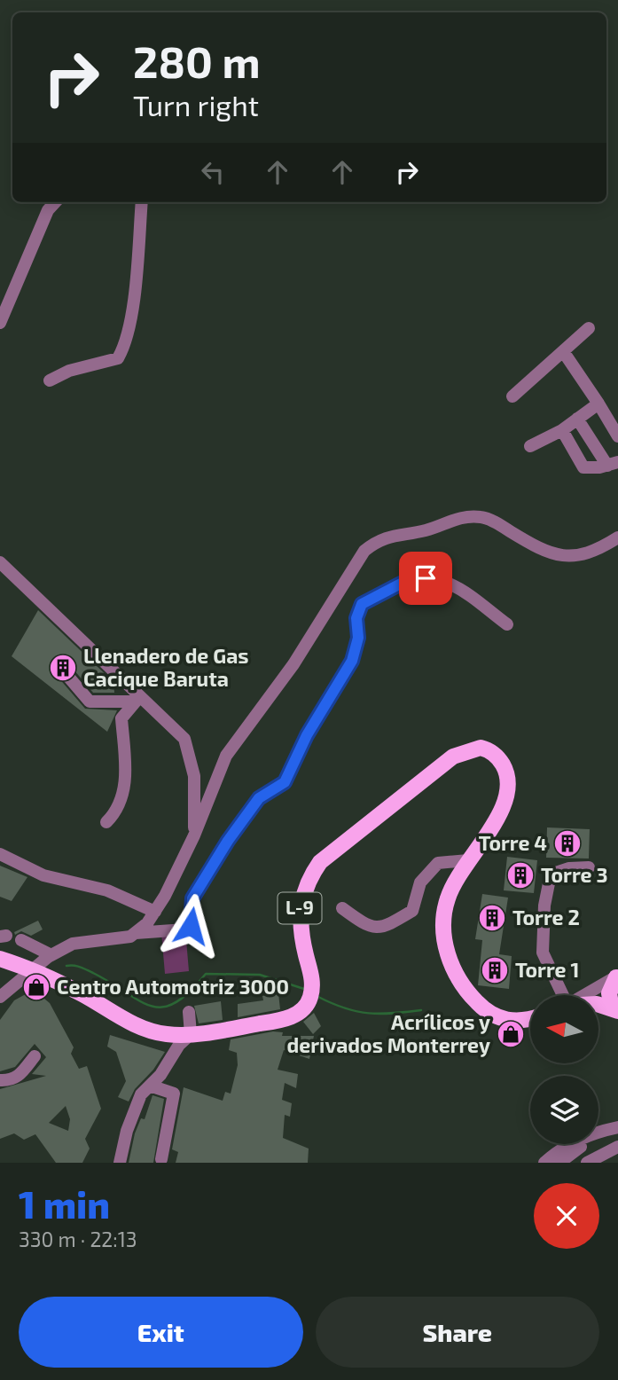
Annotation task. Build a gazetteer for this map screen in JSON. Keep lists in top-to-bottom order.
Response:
{
  "streets": {
    "main road": ["L-9"]
  },
  "places": {
    "building": [
      "Llenadero de Gas Cacique Baruta",
      "Torre 4",
      "Torre 3",
      "Torre 2",
      "Torre 1"
    ],
    "shop": ["Centro Automotriz 3000", "Acrílicos y derivados Monterrey"]
  },
  "north": "left",
  "page": {
    "turn": ["280 m", "Turn right"],
    "heading": ["1 min", "330 m · 22:13"],
    "buttons": ["Exit", "Share"]
  }
}
